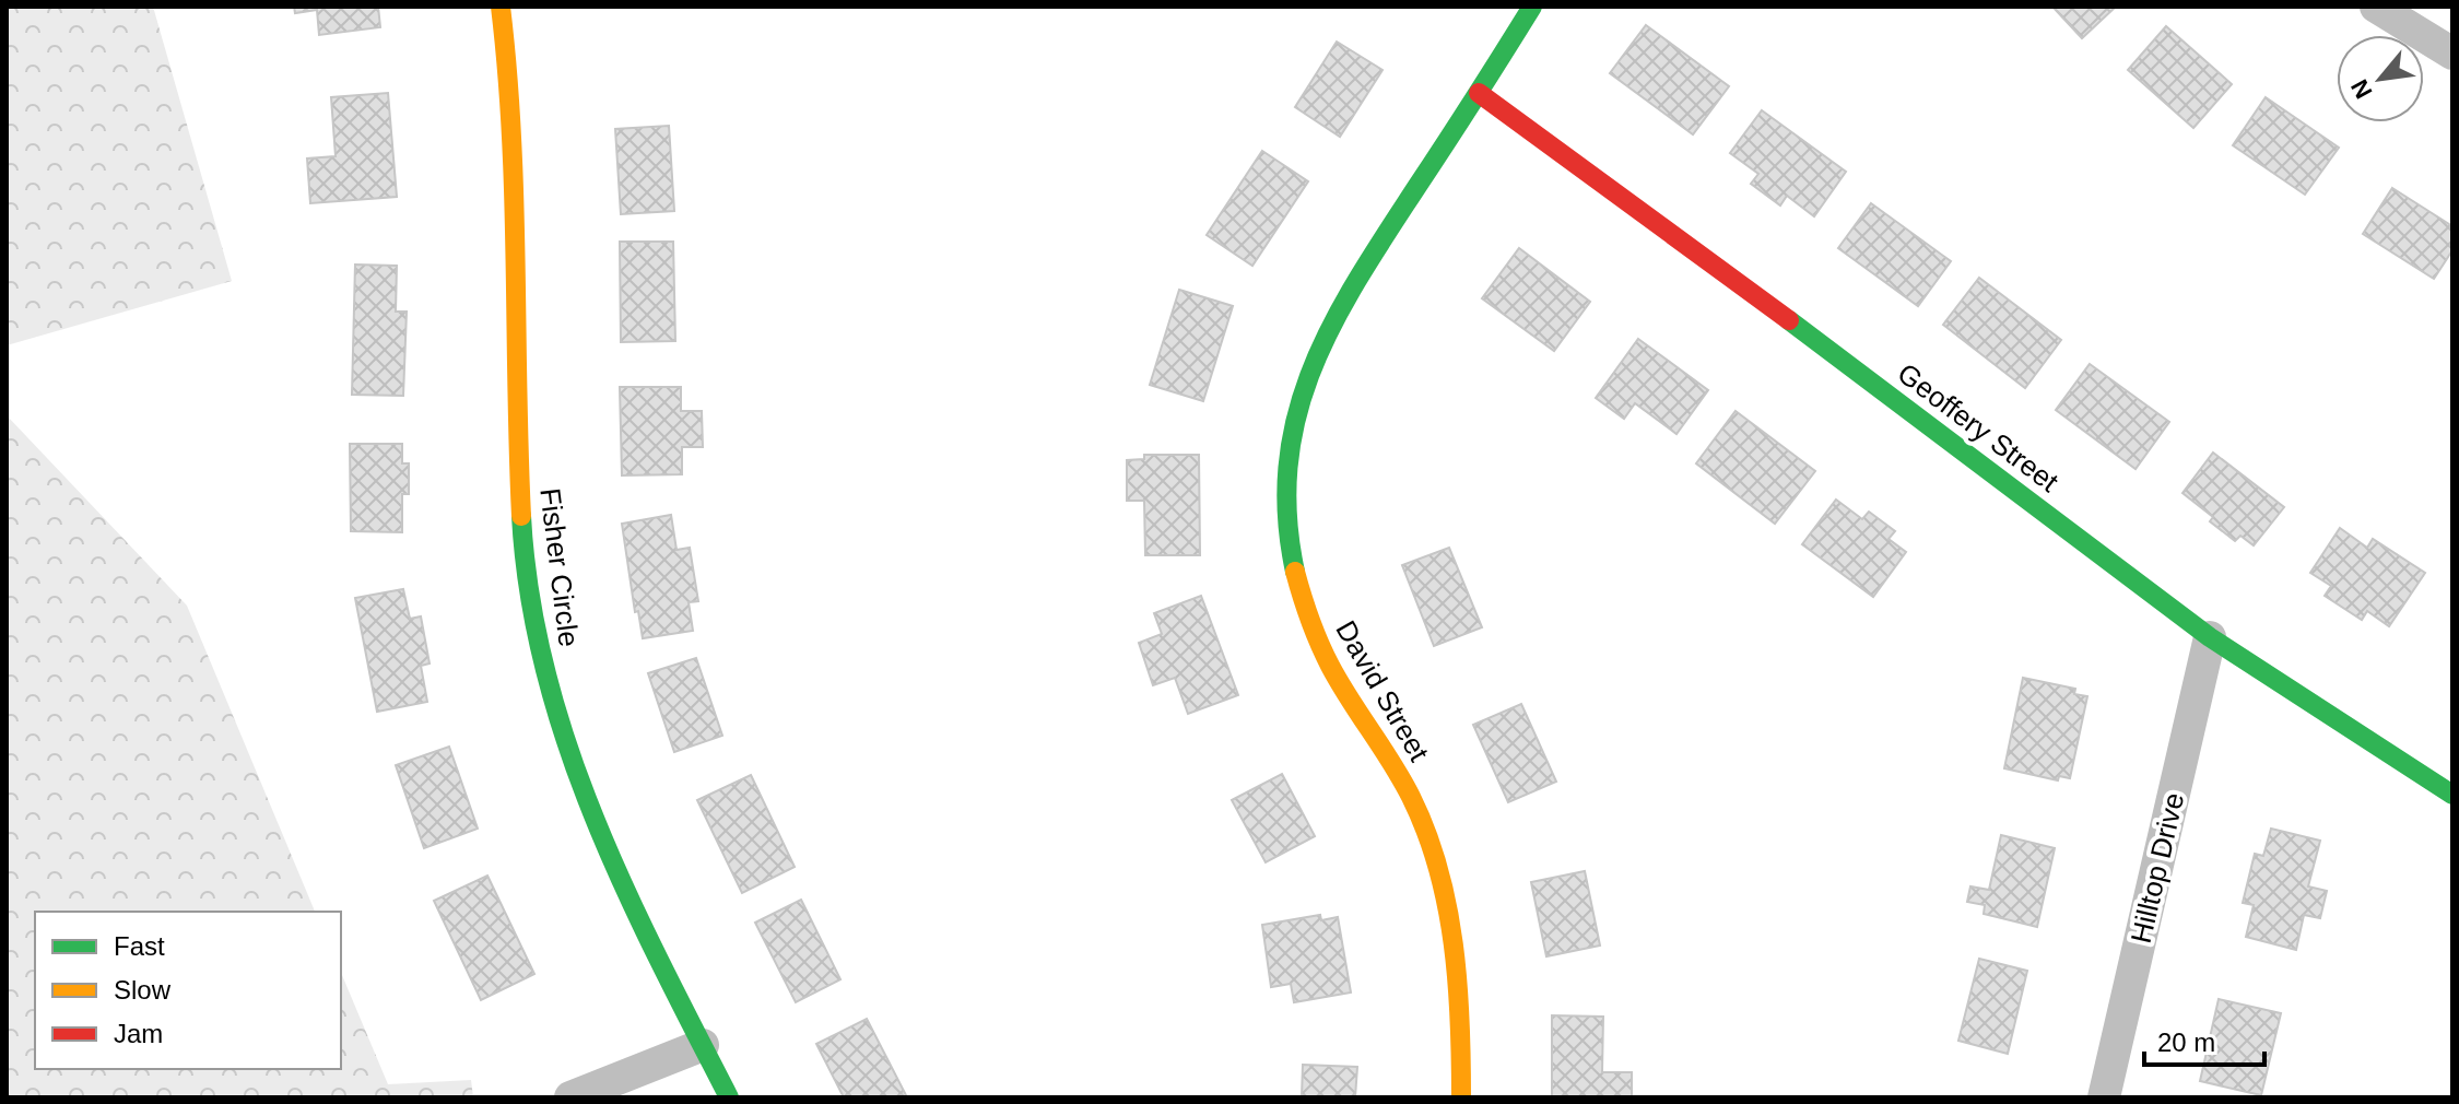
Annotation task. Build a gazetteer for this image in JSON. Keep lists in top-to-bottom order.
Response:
{
  "streets": {
    "street": [
      "Geoffery Street",
      "Fisher Circle",
      "David Street",
      "Hilltop Drive"
    ]
  },
  "crossings": [
    ["Geoffery Street", "David Street"],
    ["Geoffery Street", "Hilltop Drive"]
  ],
  "legend": ["Fast", "Slow", "Jam"],
  "scale_bar": "20 m",
  "north": "bottom left"
}
